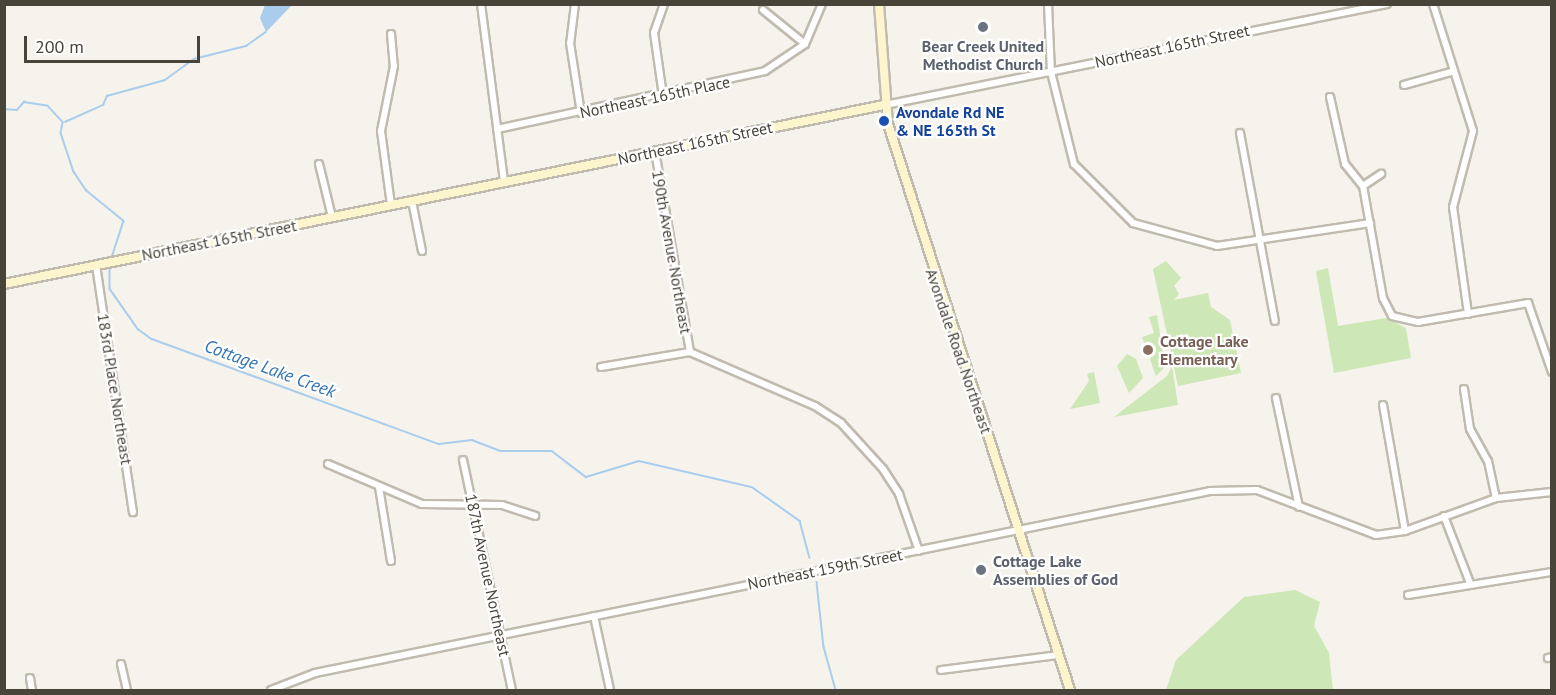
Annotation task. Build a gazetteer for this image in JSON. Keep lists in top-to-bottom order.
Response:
{
  "streets": {
    "street": [
      "Northeast 165th Street",
      "Northeast 165th Place",
      "190th Avenue Northeast",
      "Avondale Road Northeast",
      "183rd Place Northeast",
      "Northeast 159th Street",
      "187th Avenue Northeast"
    ]
  },
  "crossings": [
    ["Northeast 165th Street", "190th Avenue Northeast"],
    ["Northeast 165th Street", "Avondale Road Northeast"],
    ["Northeast 165th Street", "183rd Place Northeast"],
    ["Avondale Road Northeast", "Northeast 159th Street"],
    ["Northeast 159th Street", "187th Avenue Northeast"]
  ],
  "water": ["Cottage Lake Creek"],
  "places": [
    "Bear Creek United Methodist Church",
    "Avondale Rd NE & NE 165th St",
    "Cottage Lake Elementary",
    "Cottage Lake Assemblies of God"
  ],
  "scale_bar": "200 m"
}
